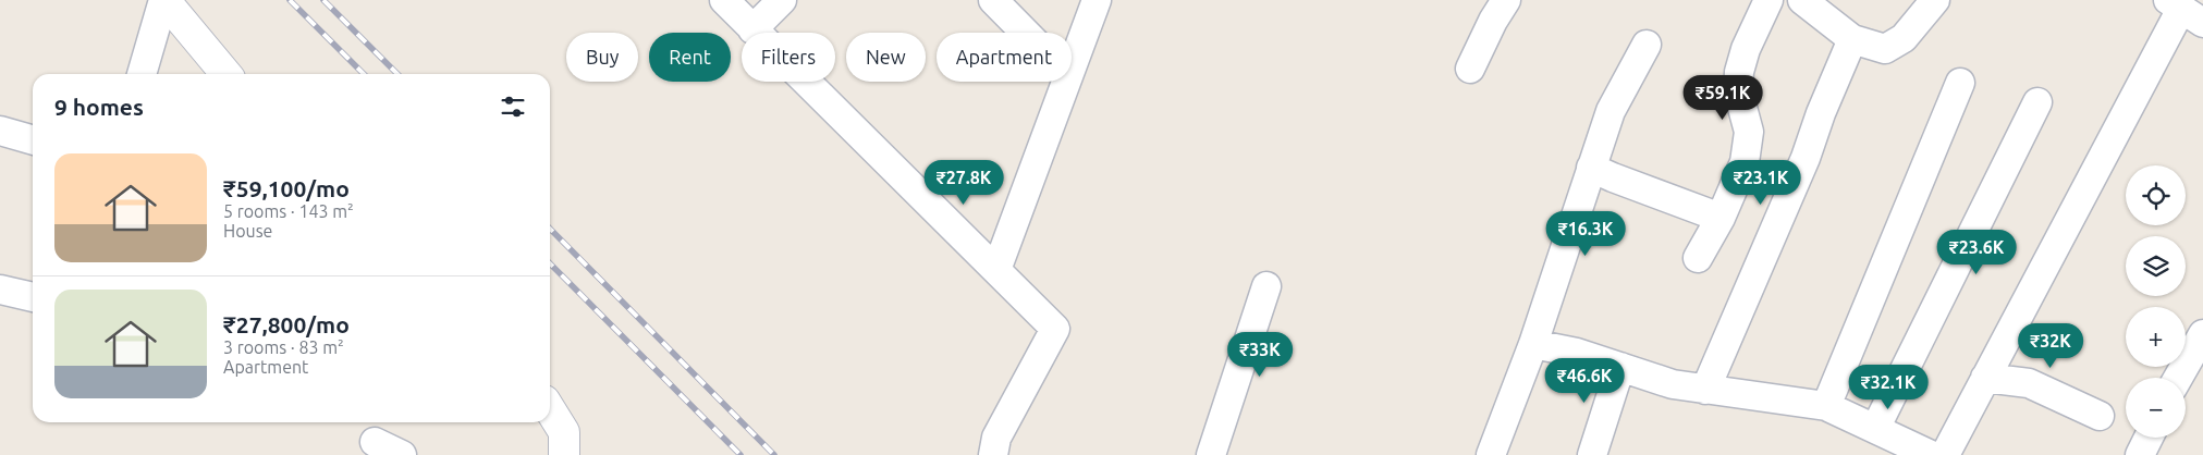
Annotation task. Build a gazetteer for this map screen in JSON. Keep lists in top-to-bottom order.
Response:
{
  "page": {
    "chip": [
      "Buy",
      "Rent",
      "Filters",
      "New",
      "Apartment"
    ],
    "heading": "9 homes",
    "price": [
      "₹59.1K",
      "₹27.8K",
      "₹23.1K",
      "₹16.3K",
      "₹23.6K",
      "₹32K",
      "₹33K",
      "₹46.6K",
      "₹32.1K"
    ],
    "list": [
      {
        "name": "₹59,100/mo",
        "note": "5 rooms · 143 m² · House"
      },
      {
        "name": "₹27,800/mo",
        "note": "3 rooms · 83 m² · Apartment"
      }
    ],
    "map_buttons": ["+", "−"]
  }
}
